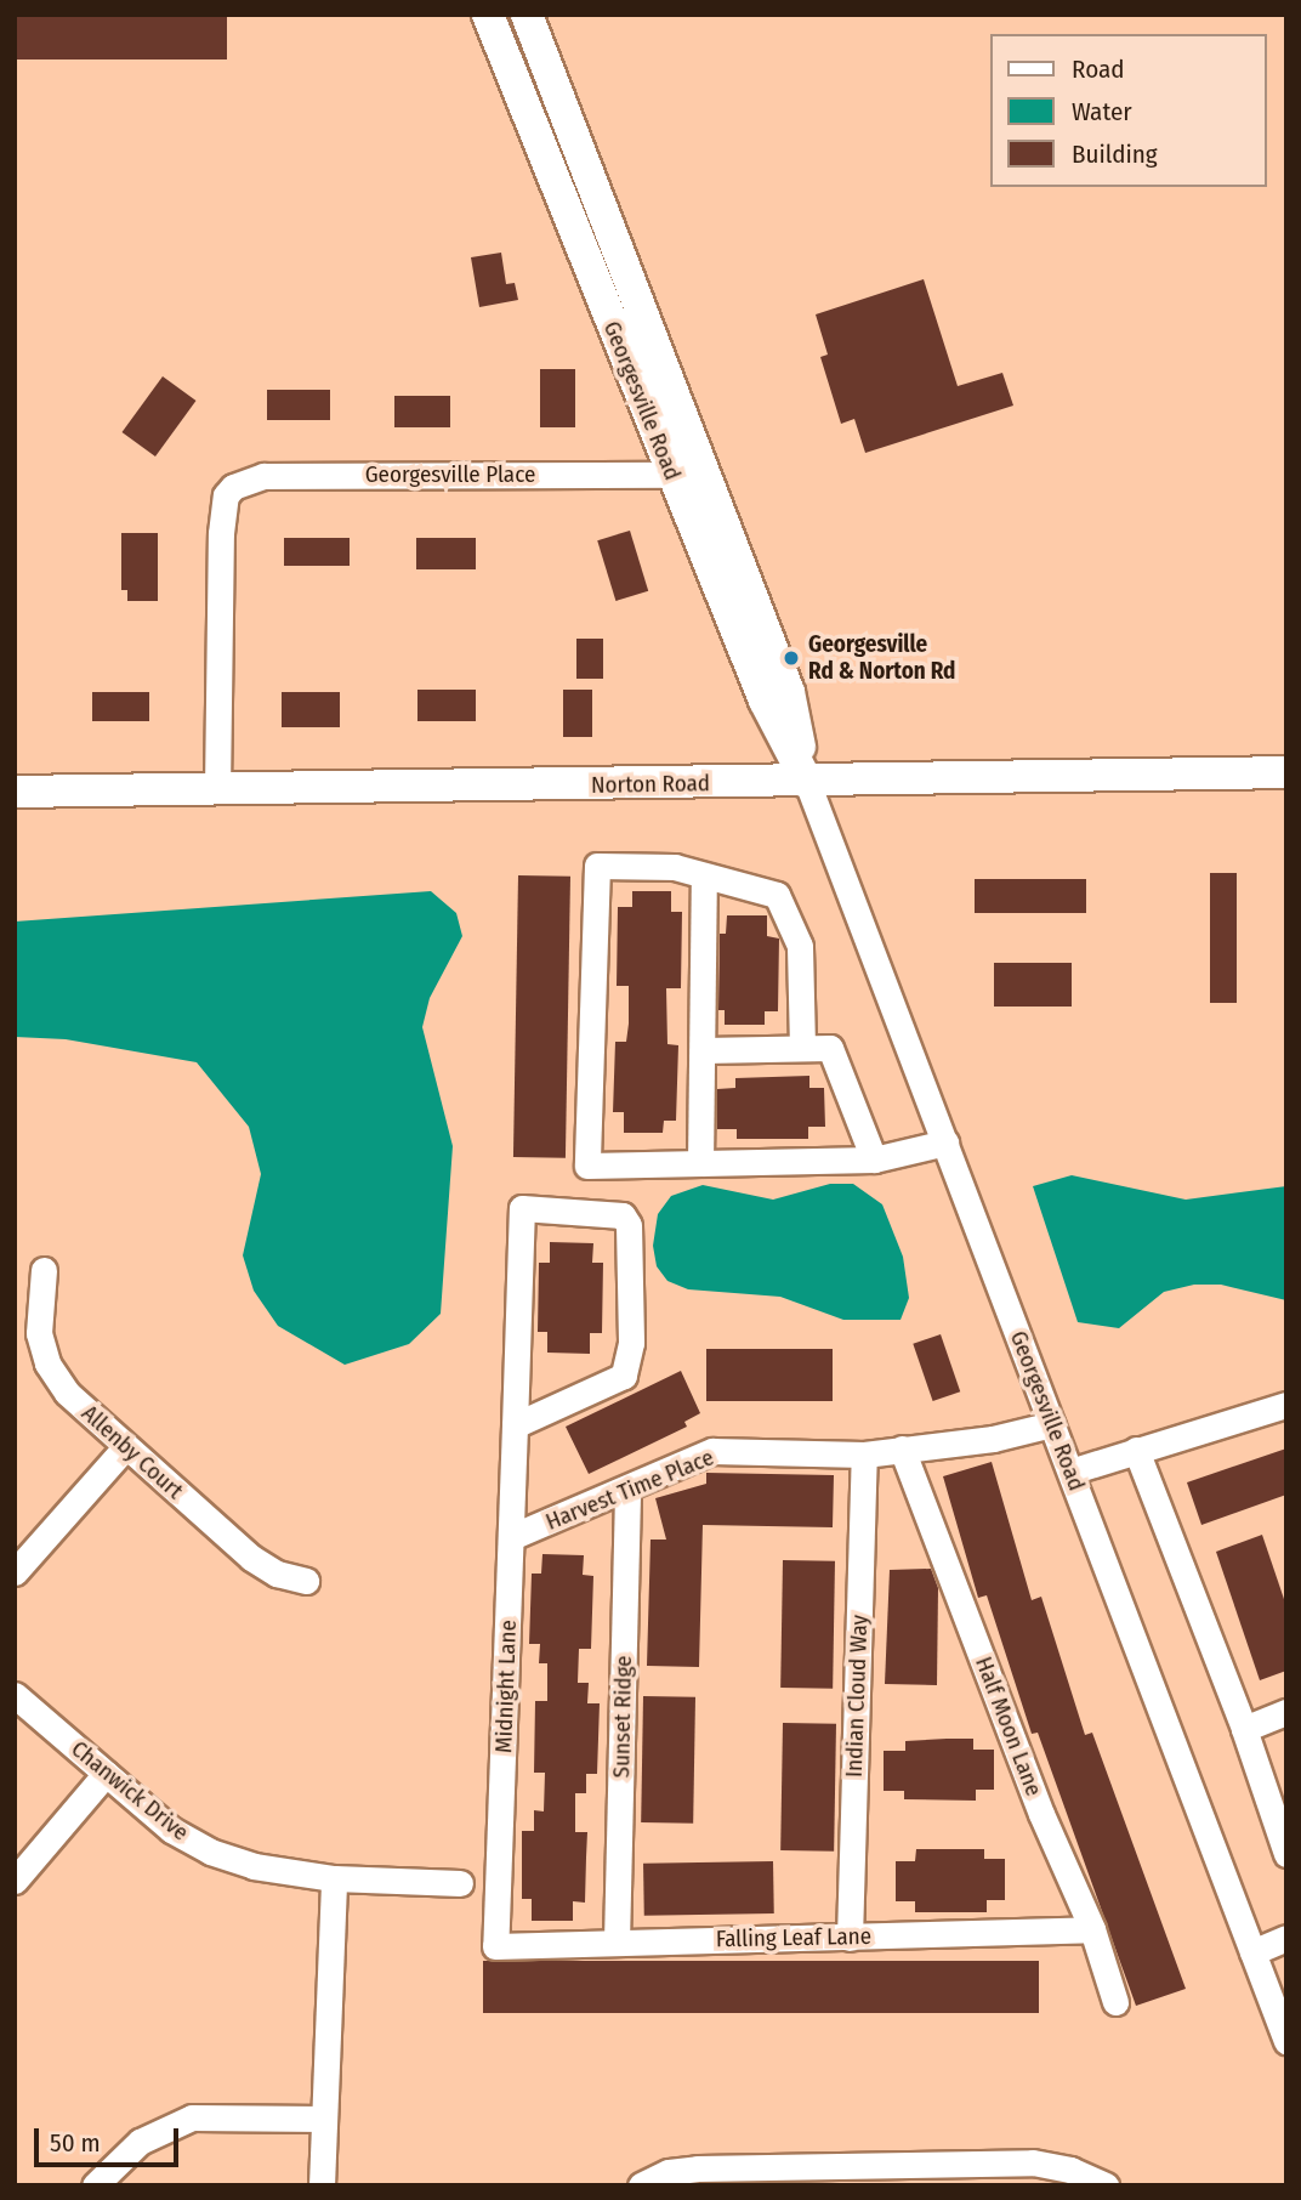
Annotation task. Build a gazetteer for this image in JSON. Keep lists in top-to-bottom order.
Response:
{
  "streets": {
    "main road": ["Georgesville Road", "Norton Road"],
    "street": [
      "Georgesville Place",
      "Allenby Court",
      "Harvest Time Place",
      "Midnight Lane",
      "Indian Cloud Way",
      "Sunset Ridge",
      "Half Moon Lane",
      "Chanwick Drive",
      "Falling Leaf Lane"
    ]
  },
  "crossings": [
    ["Georgesville Road", "Georgesville Place"],
    ["Georgesville Road", "Norton Road"],
    ["Georgesville Road", "Harvest Time Place"],
    ["Georgesville Place", "Norton Road"],
    ["Harvest Time Place", "Midnight Lane"],
    ["Harvest Time Place", "Indian Cloud Way"],
    ["Harvest Time Place", "Sunset Ridge"],
    ["Harvest Time Place", "Half Moon Lane"],
    ["Midnight Lane", "Falling Leaf Lane"],
    ["Indian Cloud Way", "Falling Leaf Lane"],
    ["Sunset Ridge", "Falling Leaf Lane"],
    ["Half Moon Lane", "Falling Leaf Lane"]
  ],
  "places": ["Georgesville Rd & Norton Rd"],
  "legend": ["Road", "Water", "Building"],
  "scale_bar": "50 m"
}
